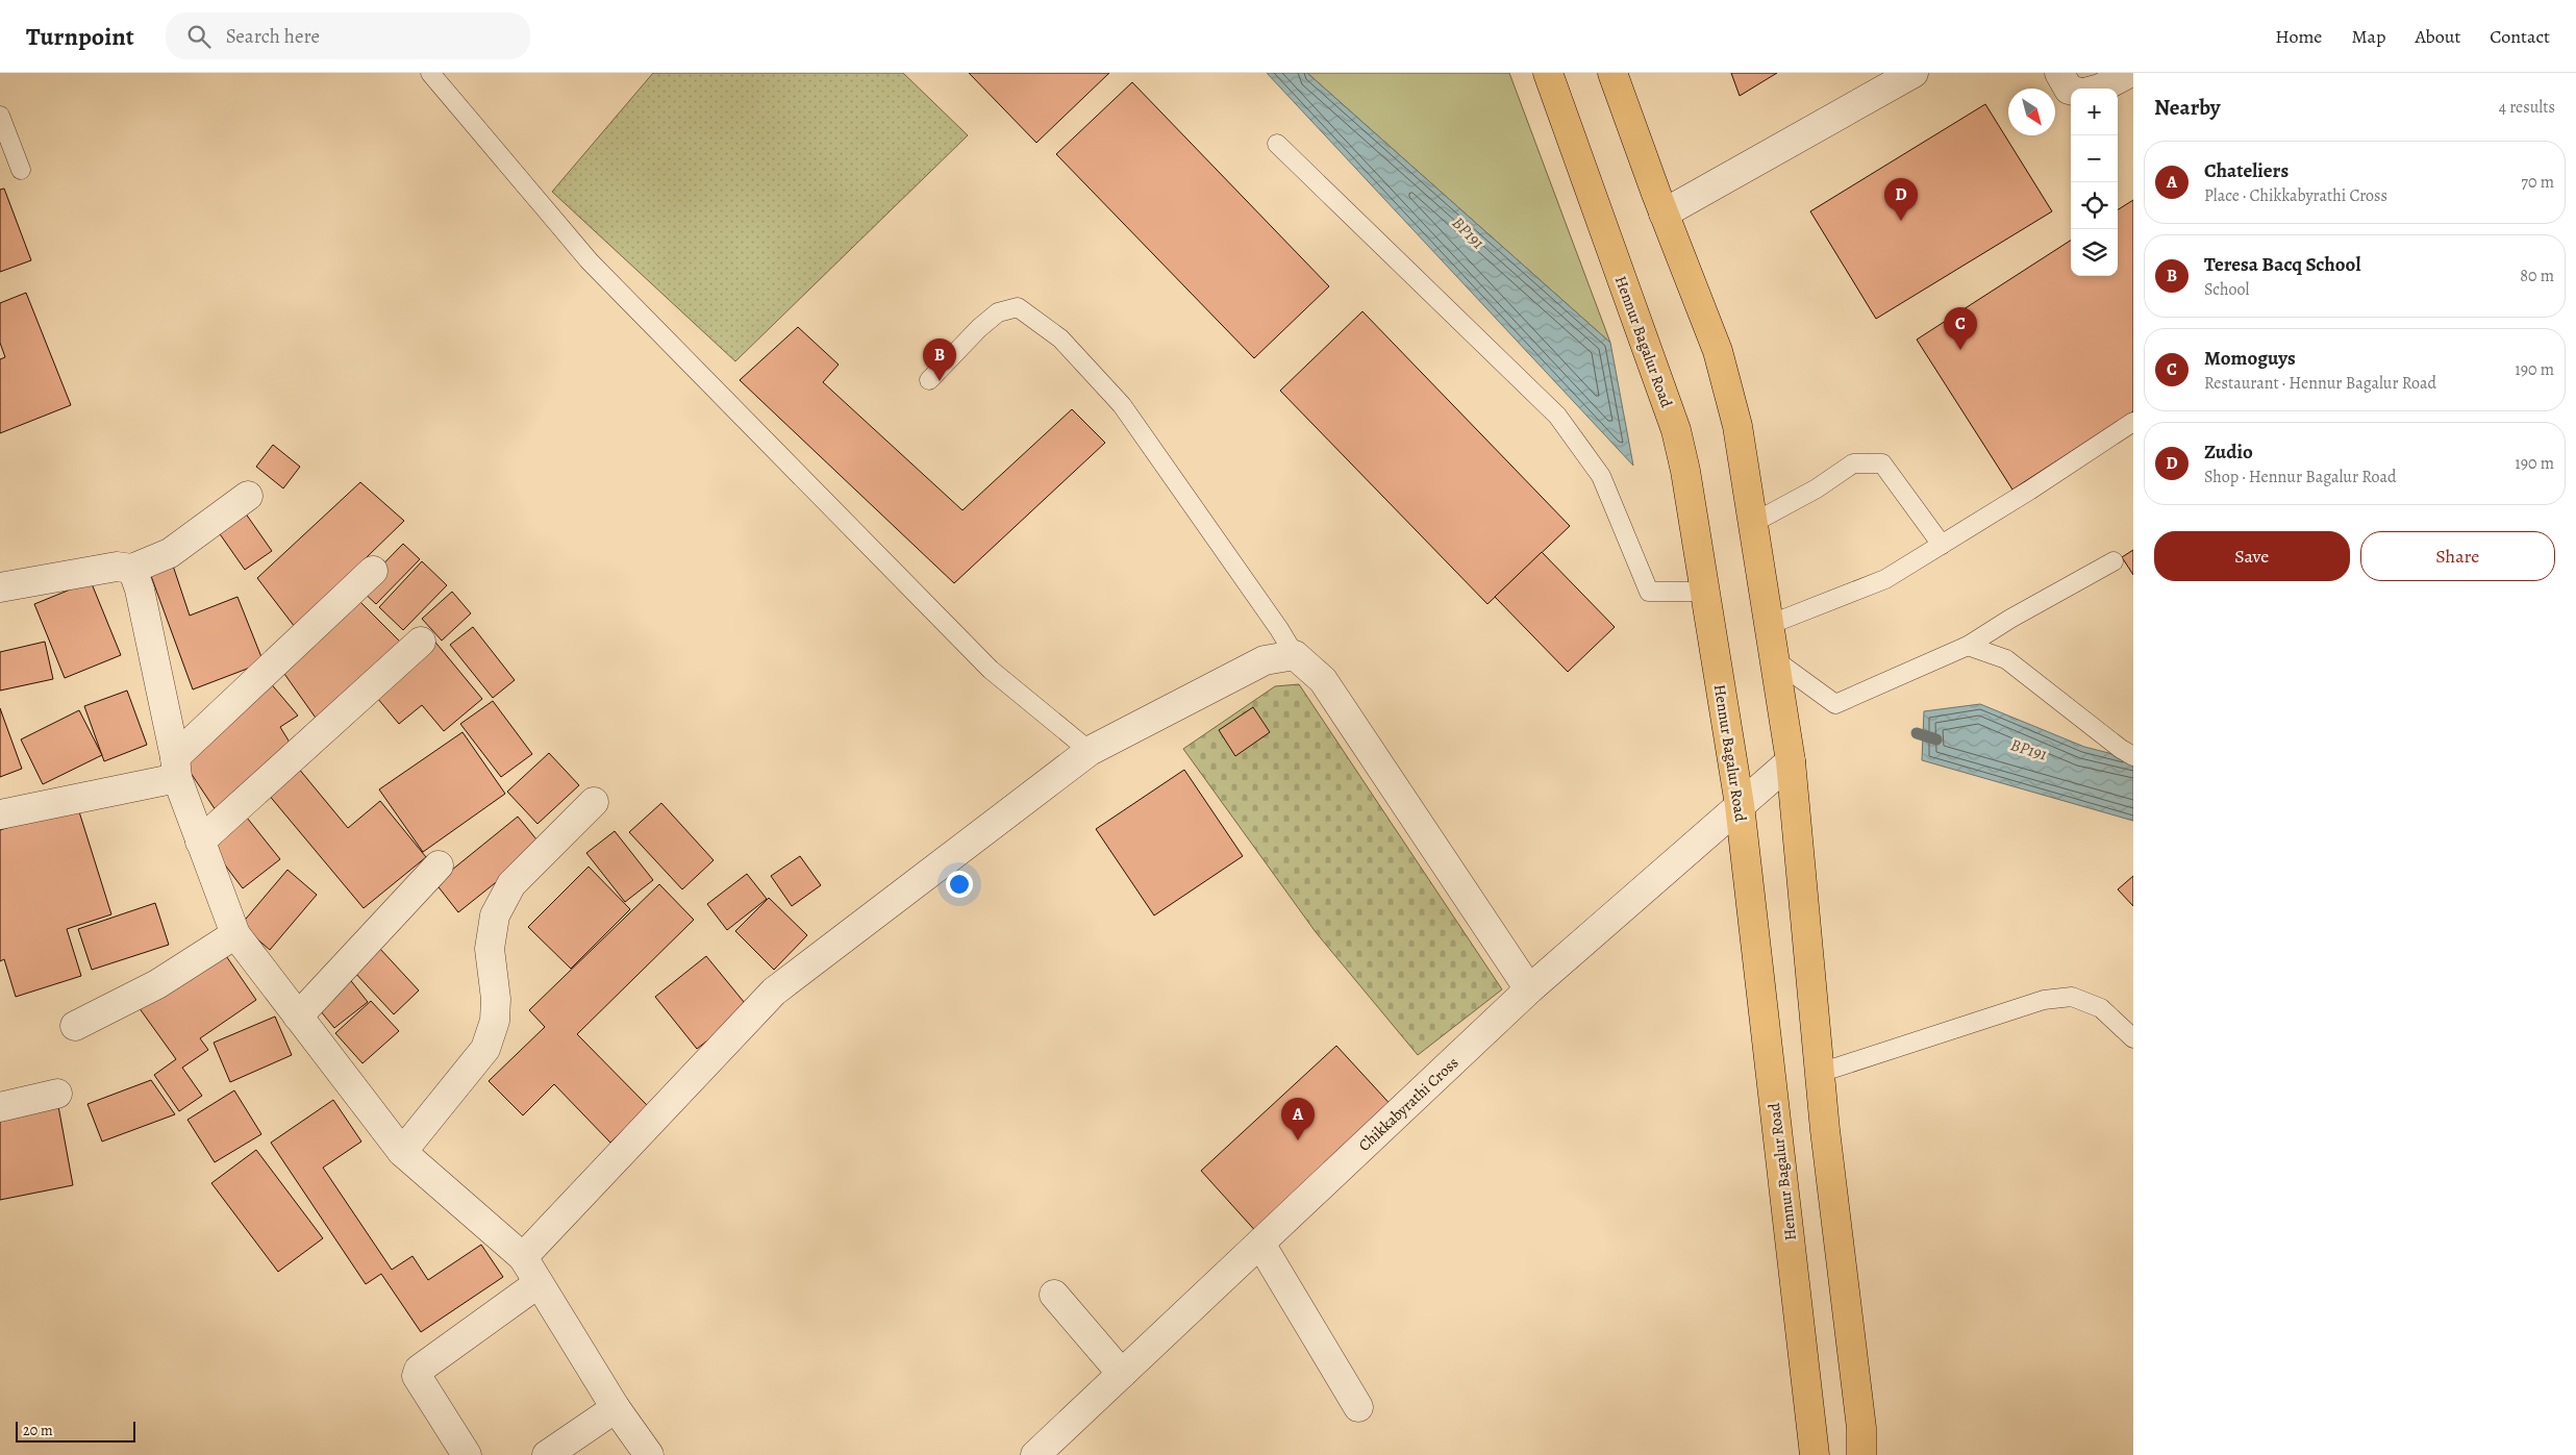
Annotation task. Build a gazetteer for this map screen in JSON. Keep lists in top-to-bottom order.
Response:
{
  "streets": {
    "main road": ["Hennur Bagalur Road"],
    "street": ["Chikkabyrathi Cross"]
  },
  "crossings": [
    ["Hennur Bagalur Road", "Chikkabyrathi Cross"]
  ],
  "water": ["BP191"],
  "scale_bar": "20 m",
  "north": "bottom right",
  "page": {
    "header": "Turnpoint",
    "search": "Search here",
    "nav": [
      "Home",
      "Map",
      "About",
      "Contact"
    ],
    "heading": ["Nearby", "4 results"],
    "map_buttons": ["+", "−"],
    "list": [
      {
        "mark": "A",
        "name": "Chateliers",
        "note": "Place · Chikkabyrathi Cross",
        "value": "70 m"
      },
      {
        "mark": "B",
        "name": "Teresa Bacq School",
        "note": "School",
        "value": "80 m"
      },
      {
        "mark": "C",
        "name": "Momoguys",
        "note": "Restaurant · Hennur Bagalur Road",
        "value": "190 m"
      },
      {
        "mark": "D",
        "name": "Zudio",
        "note": "Shop · Hennur Bagalur Road",
        "value": "190 m"
      }
    ],
    "pins": [
      "D",
      "C",
      "B",
      "A"
    ],
    "buttons": ["Save", "Share"],
    "scale": "20 m"
  }
}
